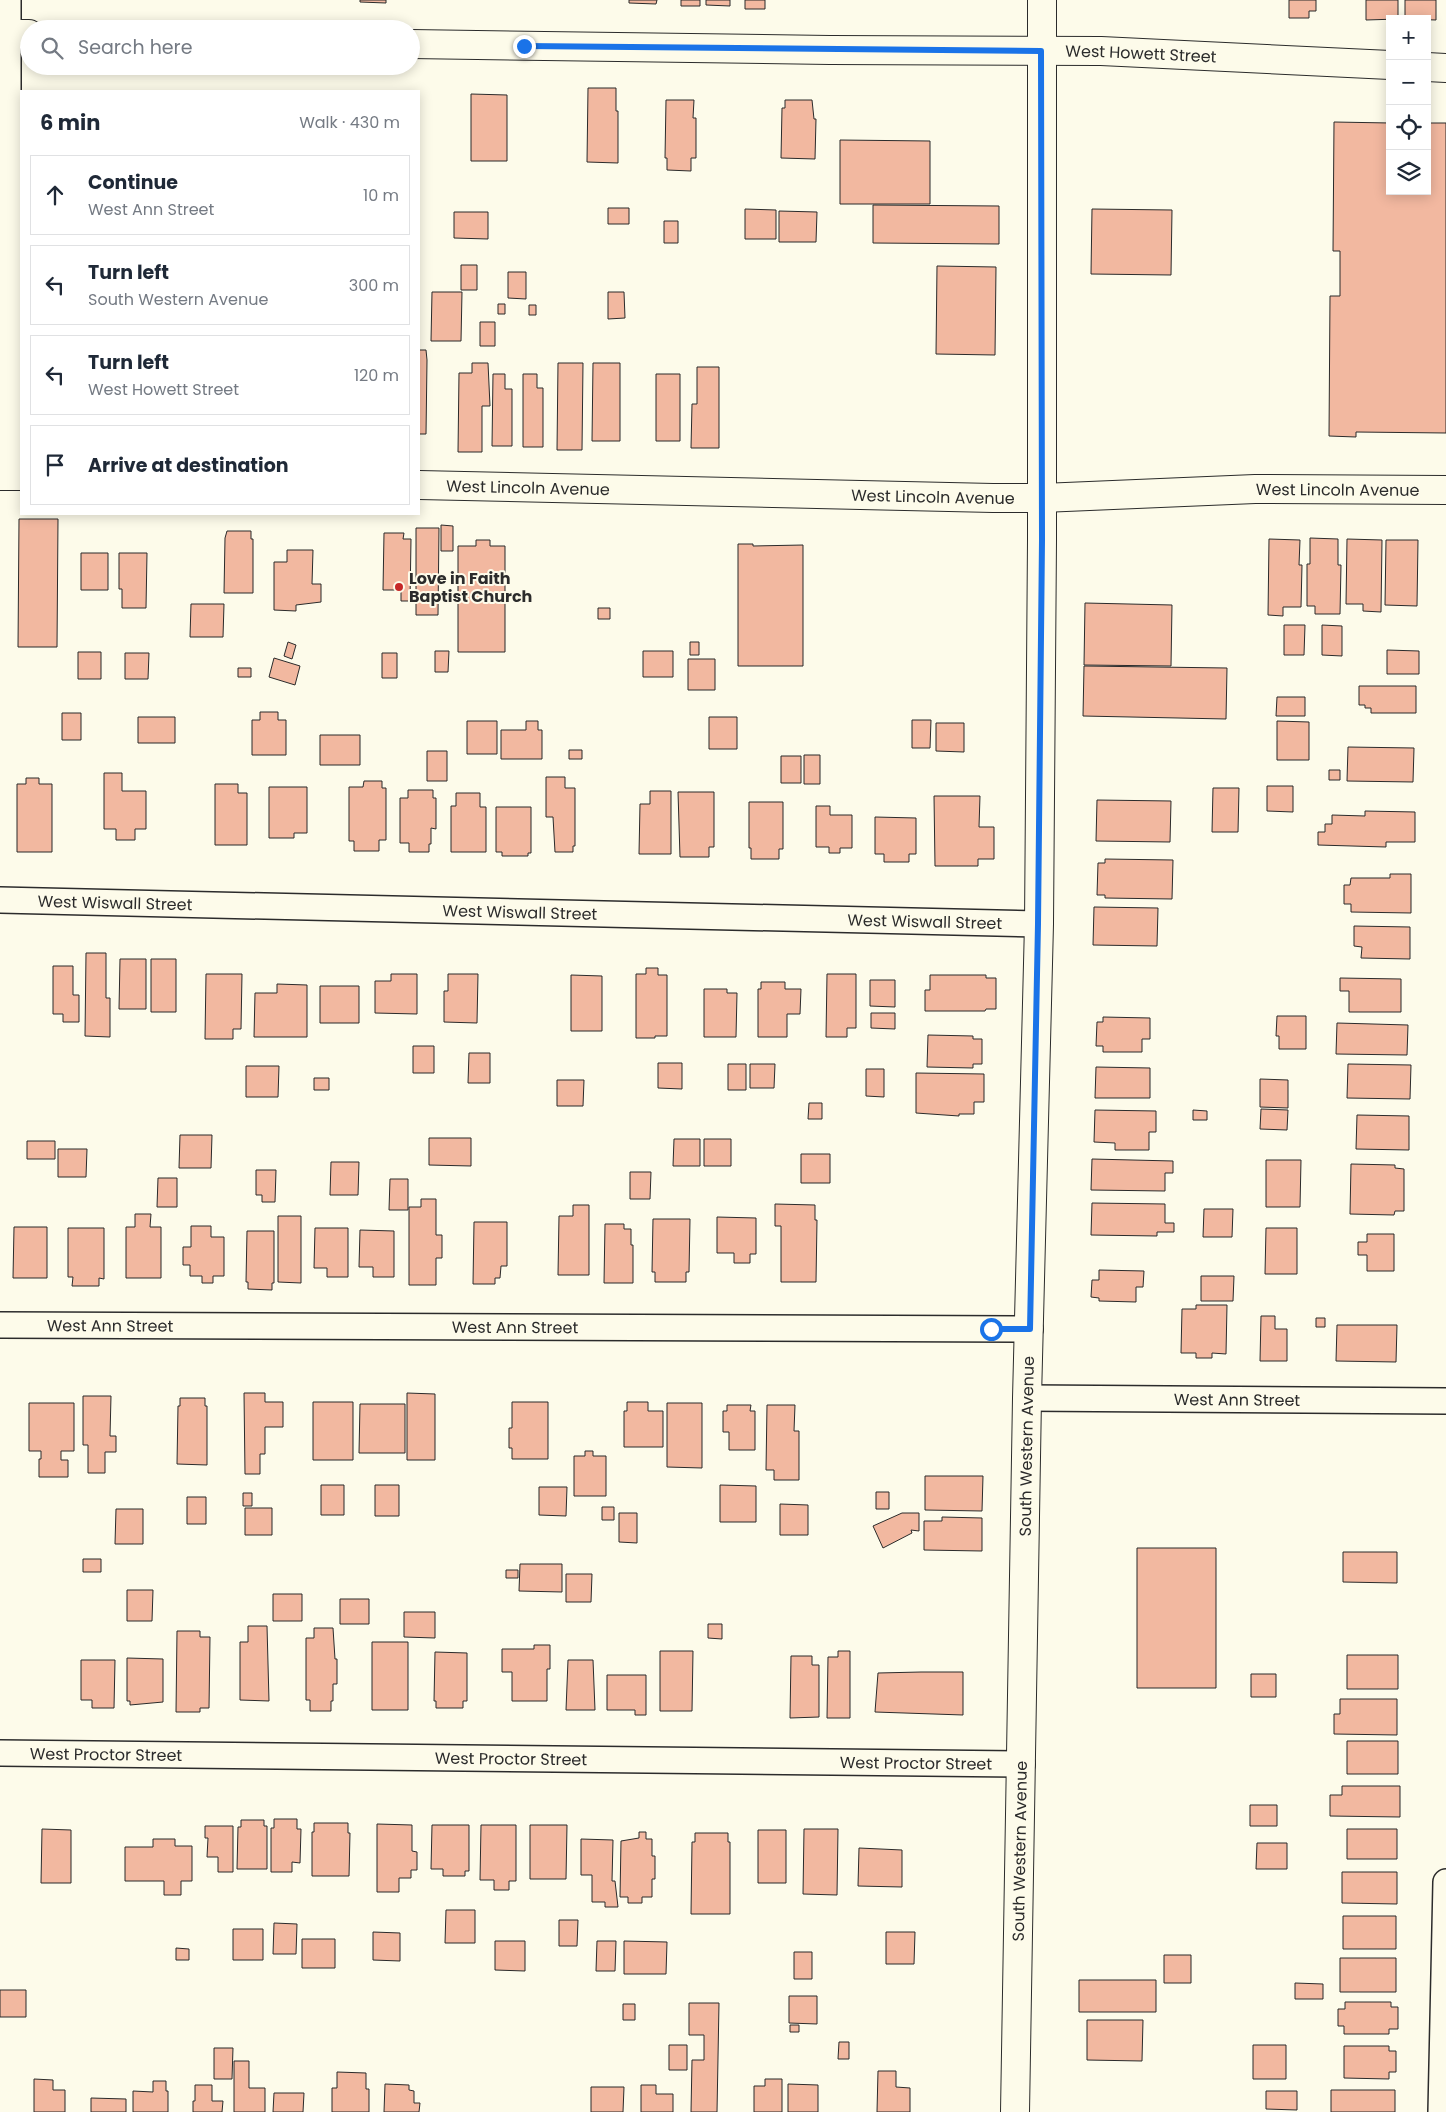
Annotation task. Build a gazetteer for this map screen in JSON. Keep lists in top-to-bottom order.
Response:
{
  "streets": {
    "main road": ["West Howett Street", "West Lincoln Avenue", "South Western Avenue"],
    "street": ["West Wiswall Street", "West Ann Street", "West Proctor Street"]
  },
  "crossings": [
    ["West Howett Street", "South Western Avenue"],
    ["West Lincoln Avenue", "South Western Avenue"],
    ["West Wiswall Street", "South Western Avenue"],
    ["West Ann Street", "South Western Avenue"],
    ["South Western Avenue", "West Proctor Street"]
  ],
  "places": ["Love in Faith Baptist Church"],
  "page": {
    "map_buttons": ["+", "−"],
    "search": "Search here",
    "heading": ["6 min", "Walk · 430 m"],
    "list": [
      ["Continue", "West Ann Street", "10 m"],
      ["Turn left", "South Western Avenue", "300 m"],
      ["Turn left", "West Howett Street", "120 m"],
      "Arrive at destination"
    ]
  }
}
